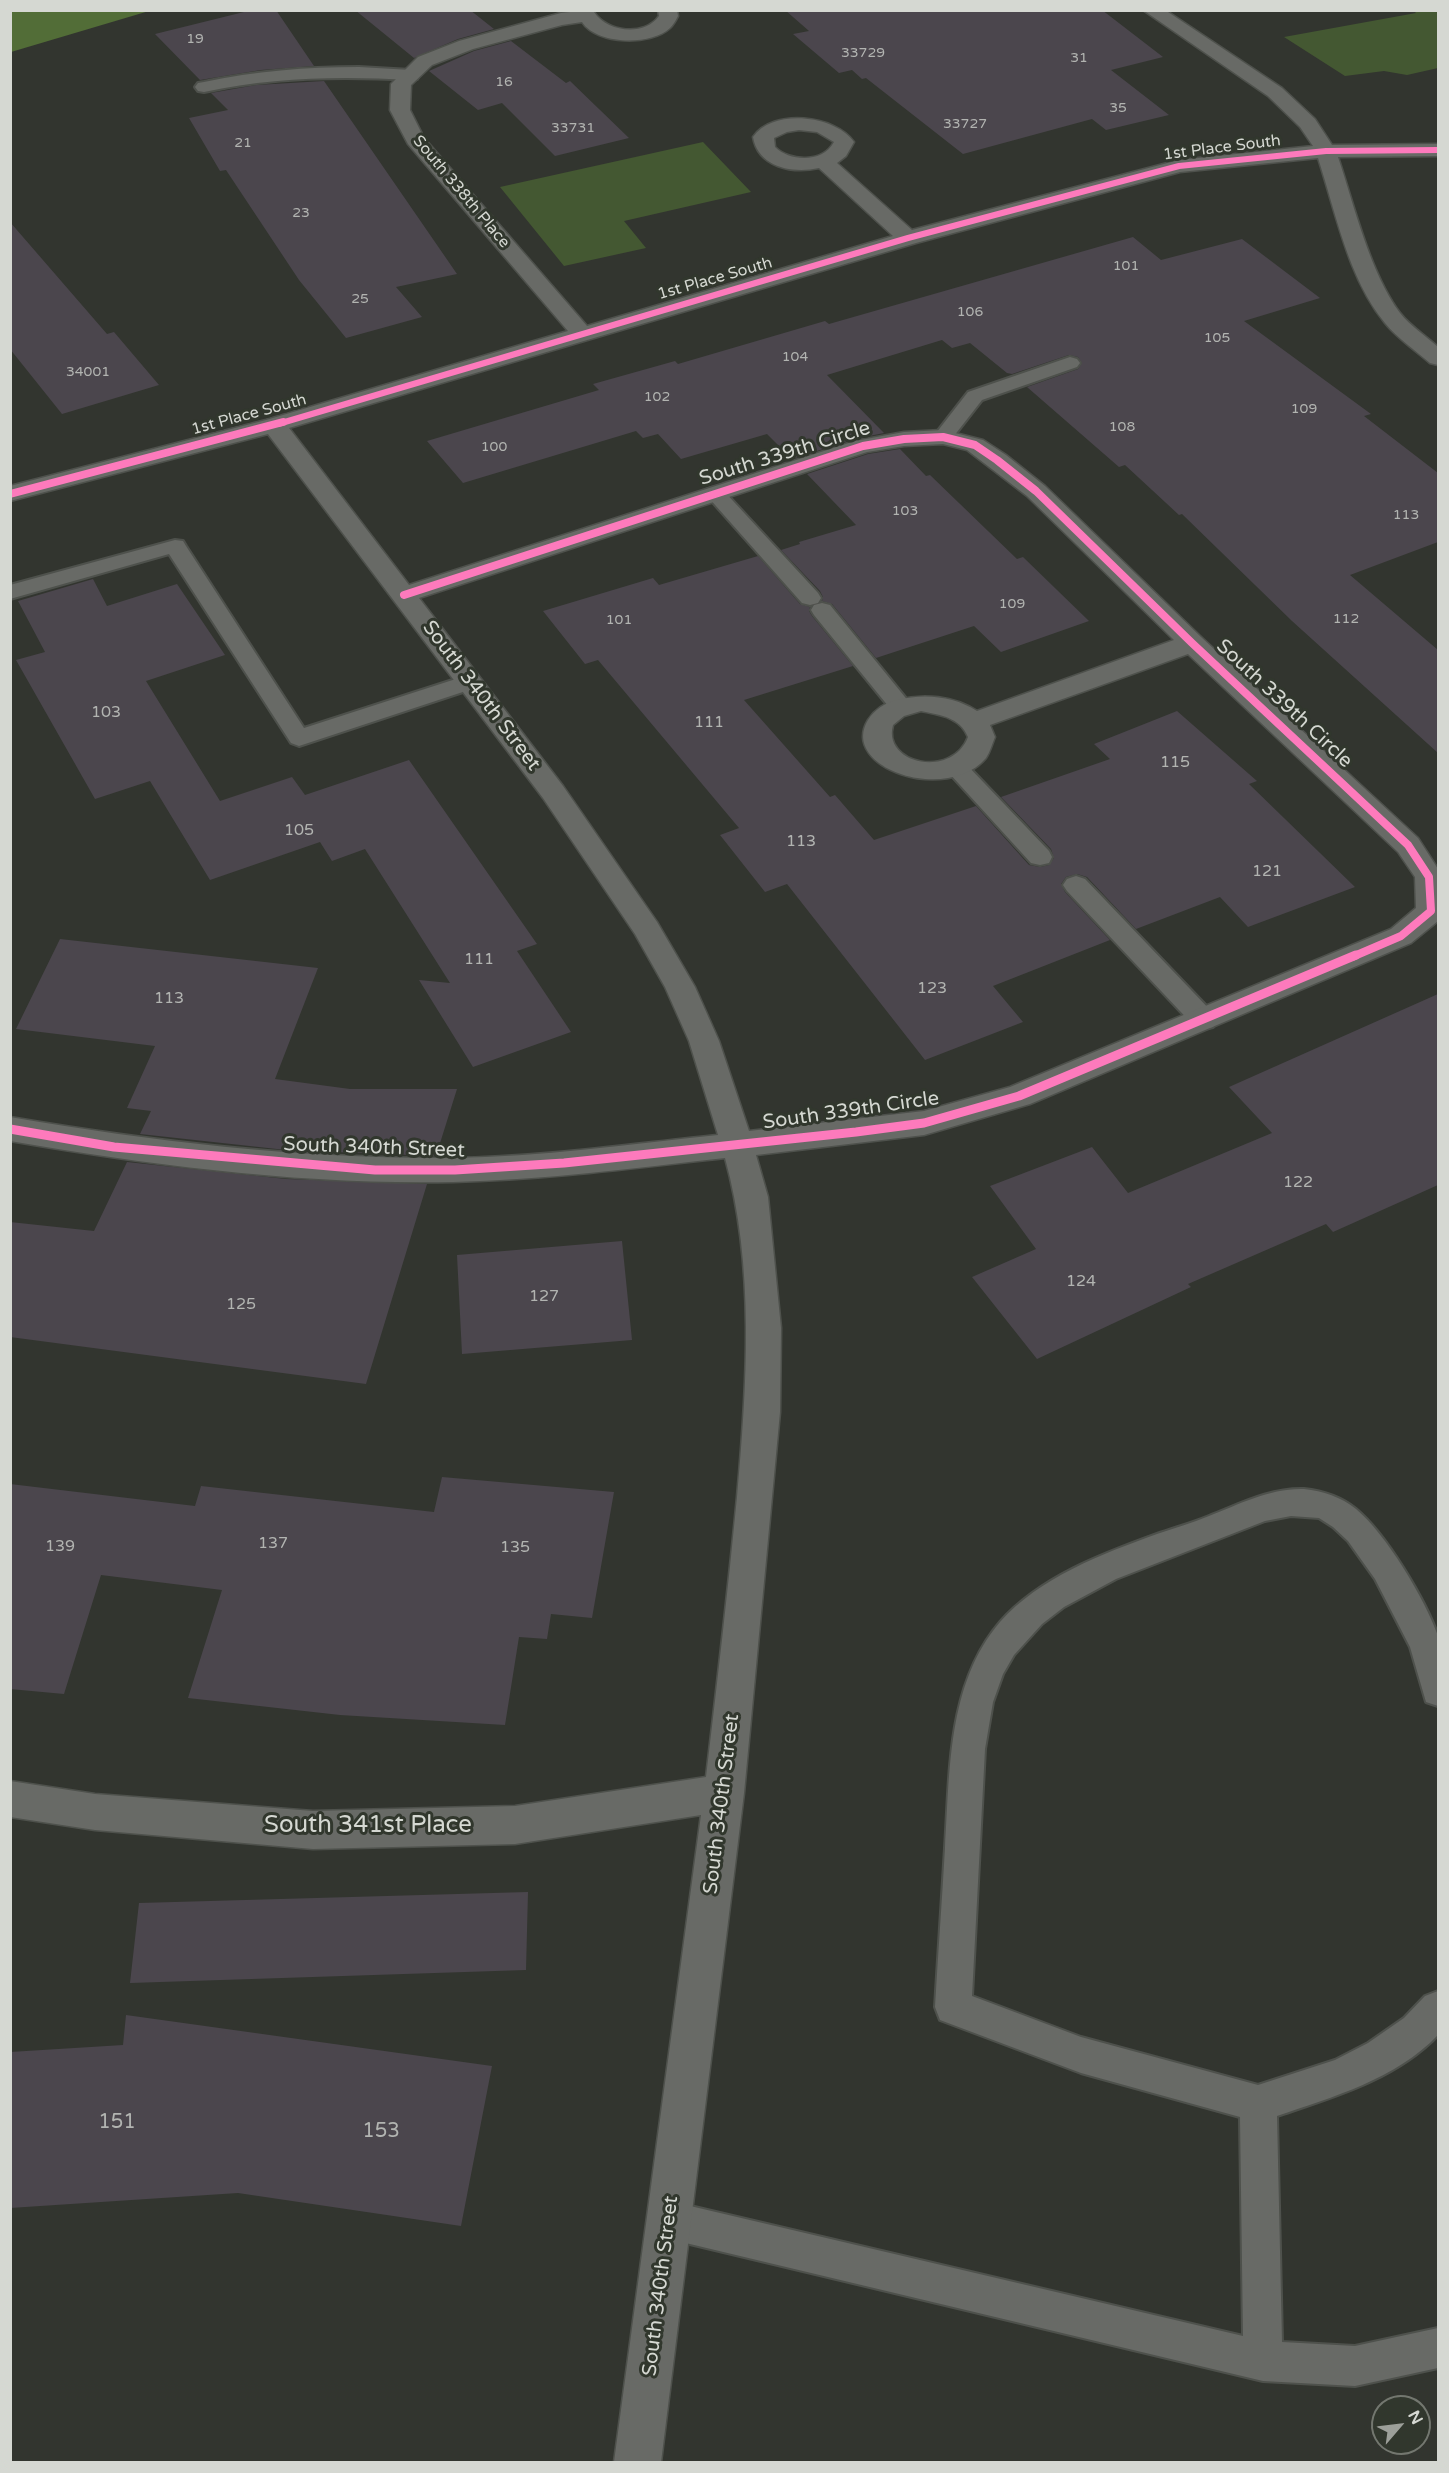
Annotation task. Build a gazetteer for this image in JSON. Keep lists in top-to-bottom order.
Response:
{
  "streets": {
    "street": [
      "1st Place South",
      "South 338th Place",
      "South 339th Circle",
      "South 340th Street",
      "South 341st Place"
    ]
  },
  "crossings": [
    ["1st Place South", "South 338th Place"],
    ["1st Place South", "South 340th Street"],
    ["South 339th Circle", "South 340th Street"],
    ["South 340th Street", "South 341st Place"]
  ],
  "house_numbers": [
    "19",
    "33729",
    "31",
    "16",
    "35",
    "33727",
    "33731",
    "21",
    "23",
    "101",
    "25",
    "106",
    "105",
    "104",
    "34001",
    "102",
    "109",
    "108",
    "100",
    "103",
    "113",
    "109",
    "112",
    "101",
    "103",
    "111",
    "115",
    "105",
    "113",
    "121",
    "111",
    "123",
    "113",
    "122",
    "124",
    "127",
    "125",
    "137",
    "139",
    "135",
    "151",
    "153"
  ],
  "north": "top right"
}
